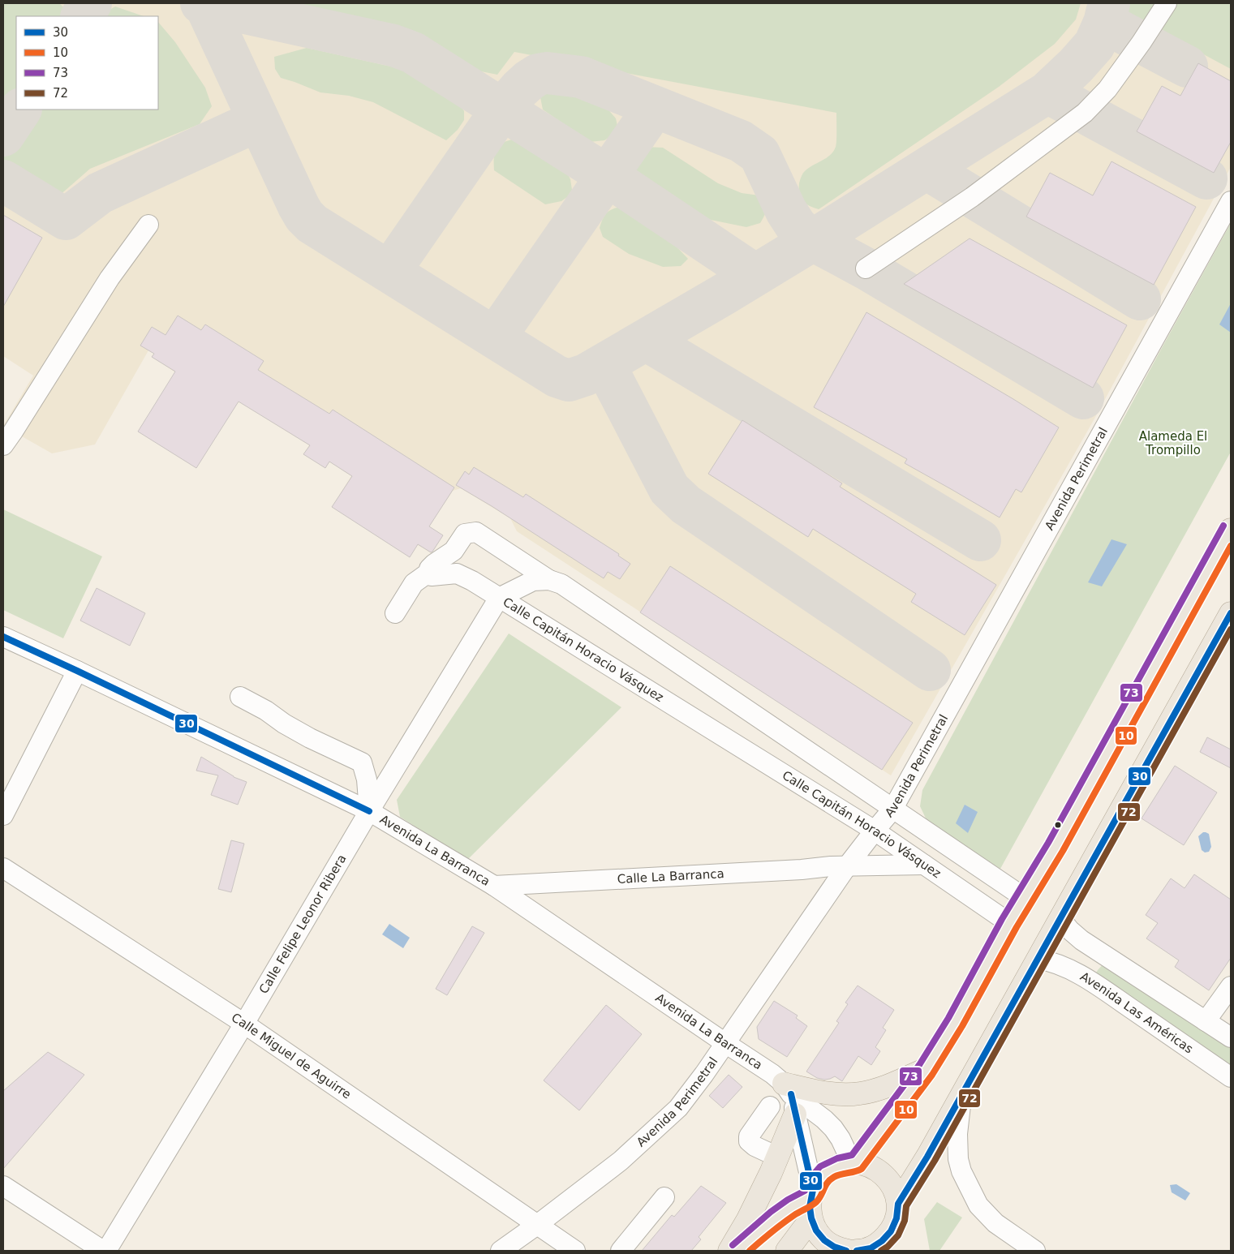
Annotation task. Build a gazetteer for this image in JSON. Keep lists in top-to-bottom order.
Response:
{
  "streets": {
    "street": [
      "Avenida Perimetral",
      "Calle Capitán Horacio Vásquez",
      "Avenida La Barranca",
      "Calle La Barranca",
      "Calle Felipe Leonor Ribera",
      "Avenida Las Américas",
      "Calle Miguel de Aguirre"
    ]
  },
  "crossings": [
    ["Avenida Perimetral", "Calle Capitán Horacio Vásquez"],
    ["Avenida Perimetral", "Avenida La Barranca"],
    ["Avenida Perimetral", "Calle La Barranca"],
    ["Avenida Perimetral", "Calle Miguel de Aguirre"],
    ["Calle Capitán Horacio Vásquez", "Calle La Barranca"],
    ["Calle Capitán Horacio Vásquez", "Calle Felipe Leonor Ribera"],
    ["Avenida La Barranca", "Calle La Barranca"],
    ["Avenida La Barranca", "Calle Felipe Leonor Ribera"],
    ["Calle Felipe Leonor Ribera", "Calle Miguel de Aguirre"]
  ],
  "parks": ["Alameda El Trompillo"],
  "lines": [
    "transit line 73",
    "transit line 10",
    "transit line 30",
    "transit line 72"
  ],
  "legend": [
    "30",
    "10",
    "73",
    "72"
  ]
}
